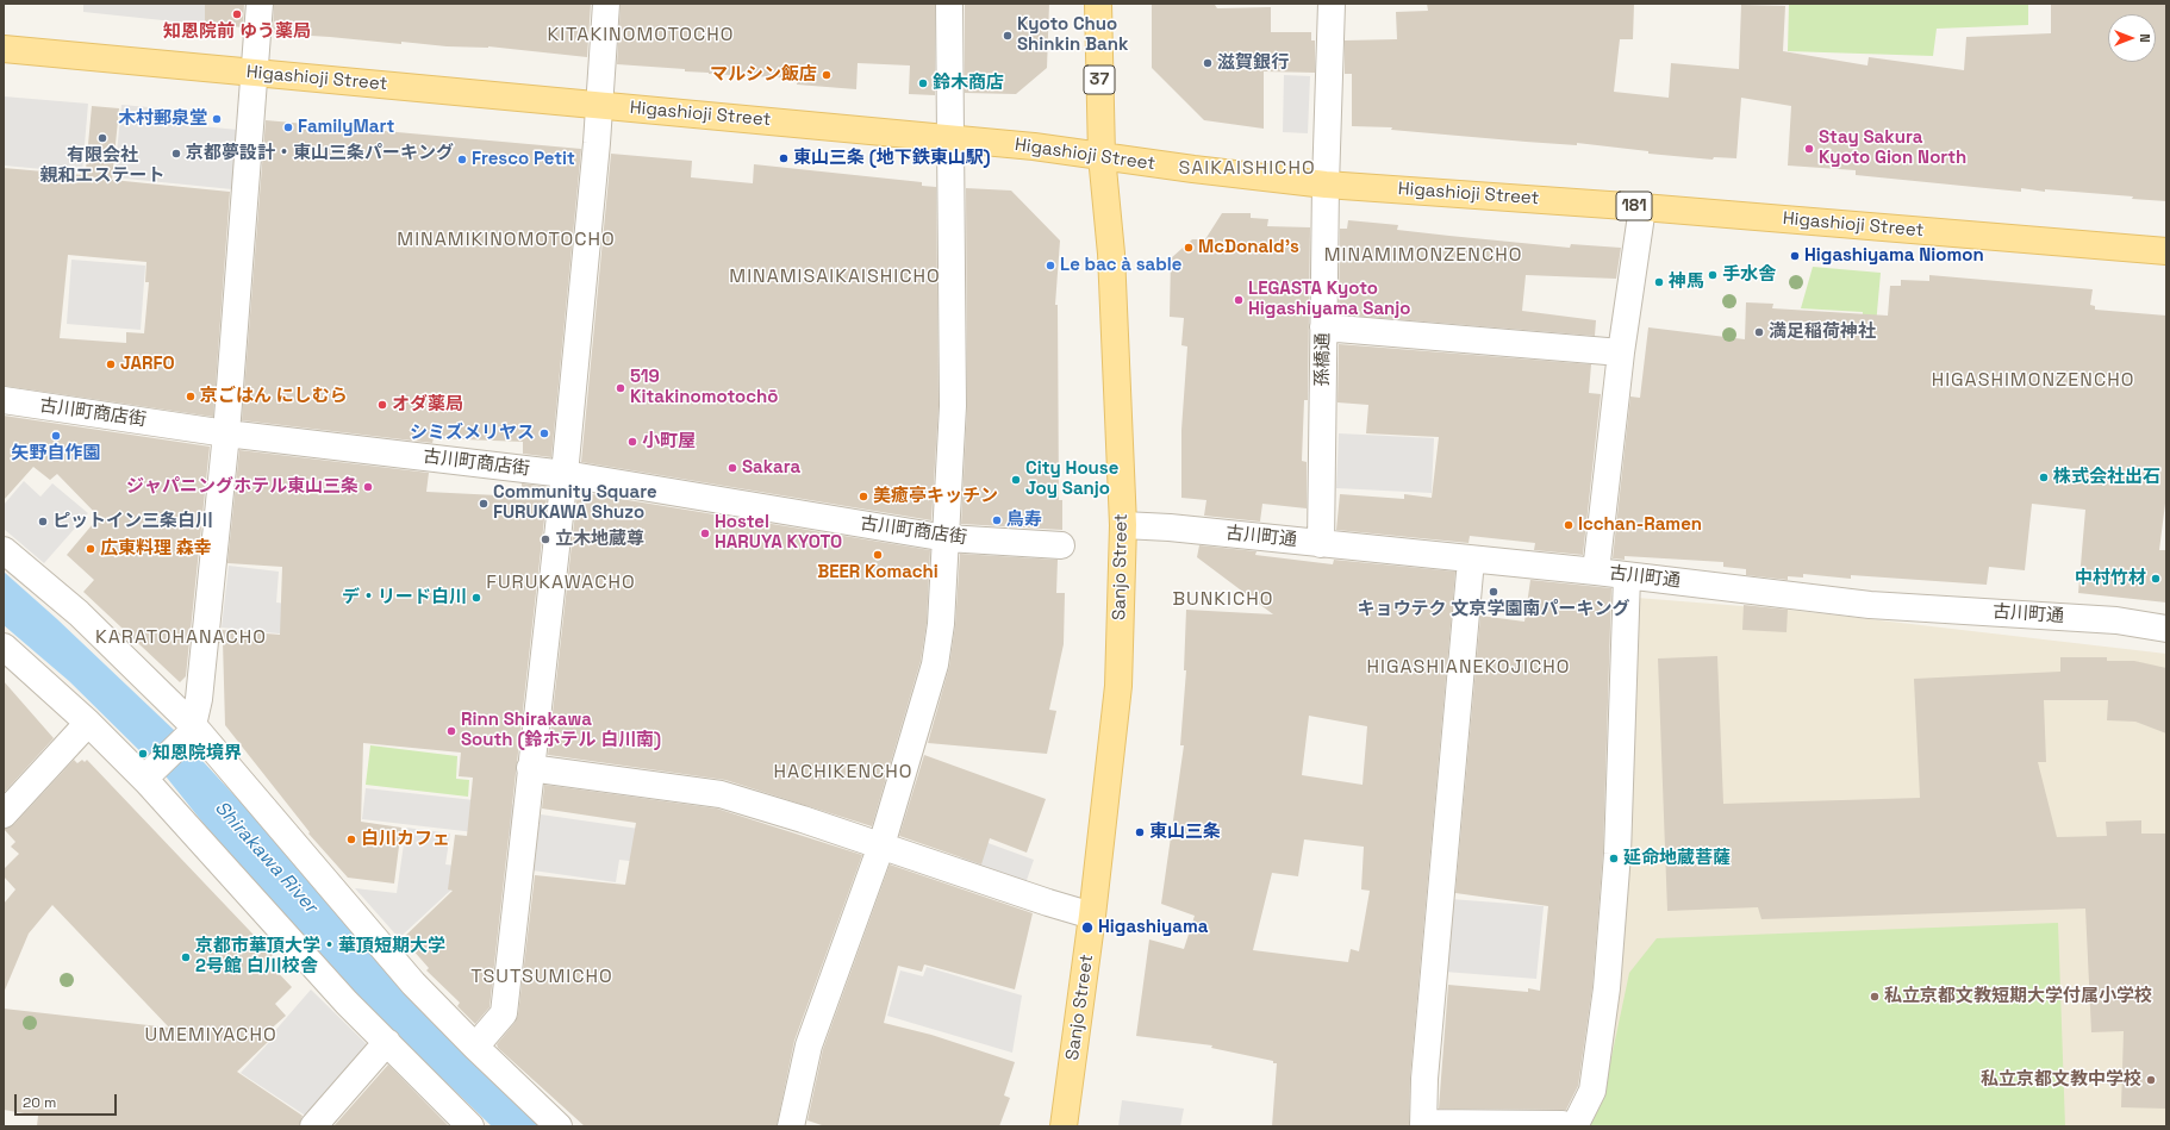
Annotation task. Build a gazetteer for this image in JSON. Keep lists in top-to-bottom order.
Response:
{
  "streets": {
    "main road": [
      "Higashioji Street",
      "37",
      "181",
      "Sanjo Street"
    ],
    "street": ["孫橋通", "古川町商店街", "古川町通"]
  },
  "crossings": [
    ["Higashioji Street", "孫橋通"],
    ["Higashioji Street", "Sanjo Street"],
    ["孫橋通", "古川町通"],
    ["古川町通", "Sanjo Street"]
  ],
  "districts": [
    "KITAKINOMOTOCHO",
    "SAIKAISHICHO",
    "MINAMIKINOMOTOCHO",
    "MINAMIMONZENCHO",
    "MINAMISAIKAISHICHO",
    "HIGASHIMONZENCHO",
    "FURUKAWACHO",
    "BUNKICHO",
    "KARATOHANACHO",
    "HIGASHIANEKOJICHO",
    "HACHIKENCHO",
    "TSUTSUMICHO",
    "UMEMIYACHO"
  ],
  "water": ["Shirakawa River"],
  "places": [
    "知恩院前 ゆう薬局",
    "Kyoto Chuo Shinkin Bank",
    "滋賀銀行",
    "マルシン飯店",
    "鈴木商店",
    "木村郵泉堂",
    "FamilyMart",
    "有限会社 親和エステート",
    "Stay Sakura Kyoto Gion North",
    "京都夢設計・東山三条パーキング",
    "東山三条 (地下鉄東山駅)",
    "Fresco Petit",
    "McDonald's",
    "Higashiyama Niomon",
    "Le bac à sable",
    "手水舎",
    "神馬",
    "LEGASTA Kyoto Higashiyama Sanjo",
    "満足稲荷神社",
    "JARFO",
    "519 Kitakinomotochō",
    "京ごはん にしむら",
    "オダ薬局",
    "シミズメリヤス",
    "矢野自作園",
    "小町屋",
    "Sakara",
    "株式会社出石",
    "City House Joy Sanjo",
    "ジャパニングホテル東山三条",
    "美癒亭キッチン",
    "Community Square FURUKAWA Shuzo",
    "鳥寿",
    "ピットイン三条白川",
    "Icchan-Ramen",
    "Hostel HARUYA KYOTO",
    "立木地蔵尊",
    "広東料理 森幸",
    "BEER Komachi",
    "中村竹材",
    "キョウテク 文京学園南パーキング",
    "デ・リード白川",
    "Rinn Shirakawa South (鈴ホテル 白川南)",
    "知恩院境界",
    "東山三条",
    "白川カフェ",
    "延命地蔵菩薩",
    "Higashiyama",
    "京都市華頂大学・華頂短期大学 2号館 白川校舎",
    "私立京都文教短期大学付属小学校",
    "私立京都文教中学校"
  ],
  "scale_bar": "20 m",
  "north": "right"
}
